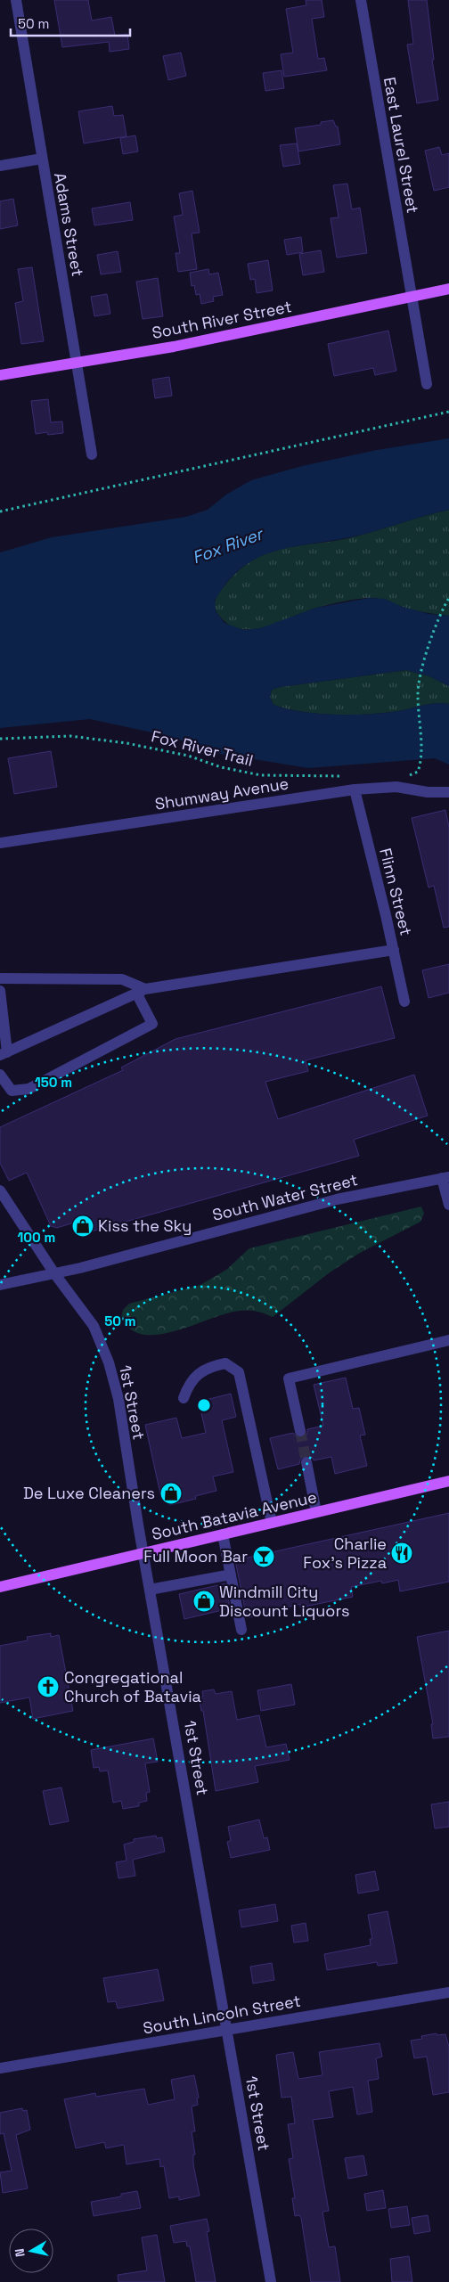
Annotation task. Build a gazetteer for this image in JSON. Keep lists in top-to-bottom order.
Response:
{
  "streets": {
    "main road": ["South River Street", "South Batavia Avenue"],
    "street": [
      "East Laurel Street",
      "Adams Street",
      "Shumway Avenue",
      "Flinn Street",
      "South Water Street",
      "1st Street",
      "South Lincoln Street"
    ],
    "path": ["Fox River Trail"]
  },
  "crossings": [
    ["East Laurel Street", "South River Street"],
    ["Adams Street", "South River Street"],
    ["Shumway Avenue", "Flinn Street"],
    ["South Water Street", "1st Street"],
    ["1st Street", "South Batavia Avenue"],
    ["1st Street", "South Lincoln Street"]
  ],
  "water": ["Fox River"],
  "places": {
    "shop": ["Kiss the Sky", "De Luxe Cleaners", "Windmill City Discount Liquors"],
    "restaurant": ["Charlie Fox's Pizza"],
    "bar": ["Full Moon Bar"],
    "church": ["Congregational Church of Batavia"]
  },
  "scale_bar": "50 m",
  "north": "left",
  "rings": ["150 m", "100 m", "50 m"]
}
